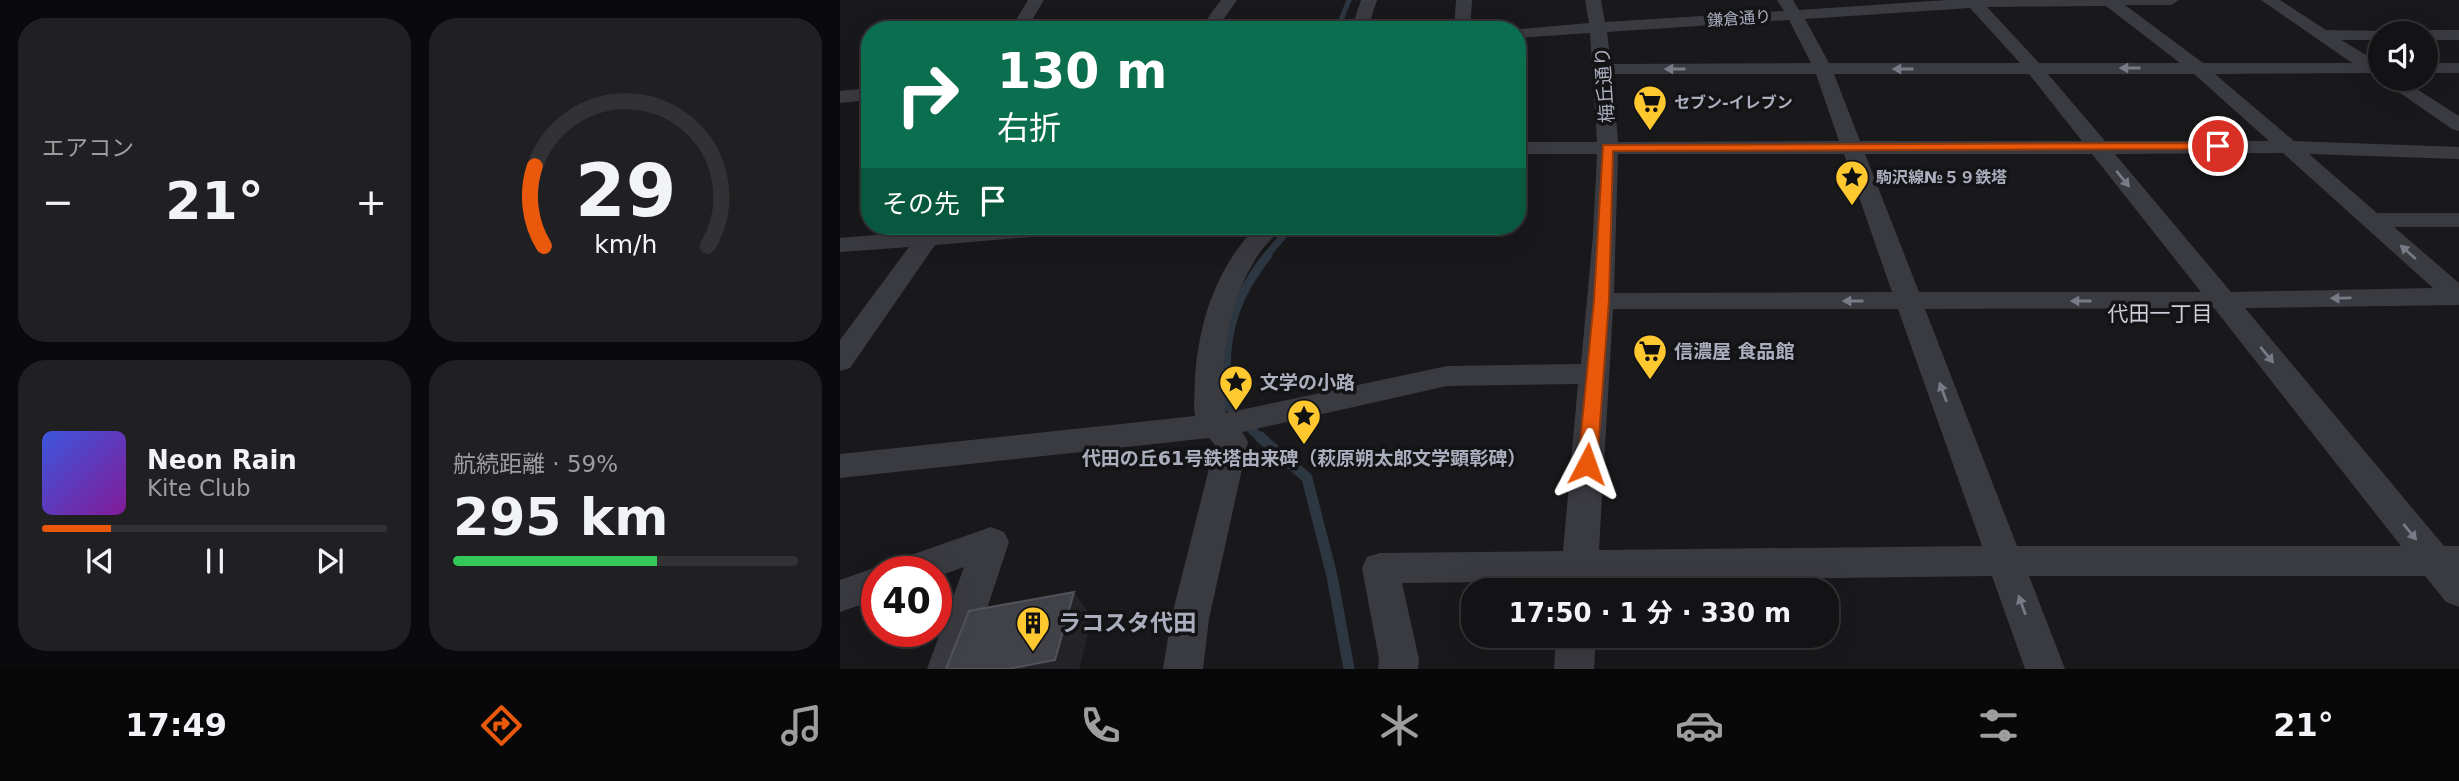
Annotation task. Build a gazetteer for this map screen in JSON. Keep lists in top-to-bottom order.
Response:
{
  "streets": {
    "street": ["鎌倉通り", "梅丘通り"]
  },
  "crossings": [
    ["鎌倉通り", "梅丘通り"]
  ],
  "districts": ["代田一丁目"],
  "places": {
    "supermarket": ["セブン-イレブン", "信濃屋 食品館"],
    "place": ["駒沢線№５９鉄塔", "文学の小路", "代田の丘61号鉄塔由来碑（萩原朔太郎文学顕彰碑）"],
    "building": ["ラコスタ代田"]
  },
  "page": {
    "tile": [
      "エアコン",
      ["航続距離 · 59%", "295 km"]
    ],
    "turn": ["130 m", "右折"],
    "then": "その先",
    "heat": ["−", "21°", "+"],
    "song": ["Neon Rain", "Kite Club"],
    "limit": "40",
    "trip": "17:50 · 1 分 · 330 m",
    "tabs": ["17:49", "21°"],
    "gauge": ["29", "km/h"]
  }
}
